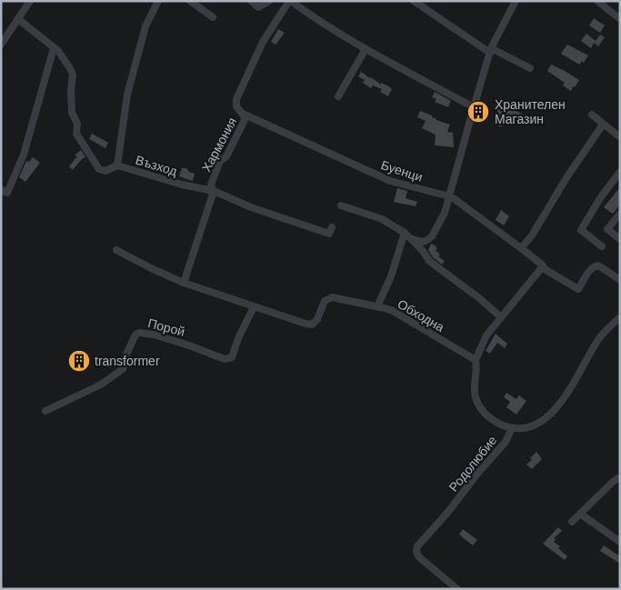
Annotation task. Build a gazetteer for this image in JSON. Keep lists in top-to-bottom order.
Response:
{
  "streets": {
    "street": [
      "Хармония",
      "Възход",
      "Буенци",
      "Обходна",
      "Порой",
      "Родолюбие"
    ]
  },
  "crossings": [
    ["Хармония", "Възход"],
    ["Хармония", "Буенци"],
    ["Обходна", "Порой"]
  ],
  "places": {
    "building": ["Хранителен Магазин", "transformer"]
  }
}
